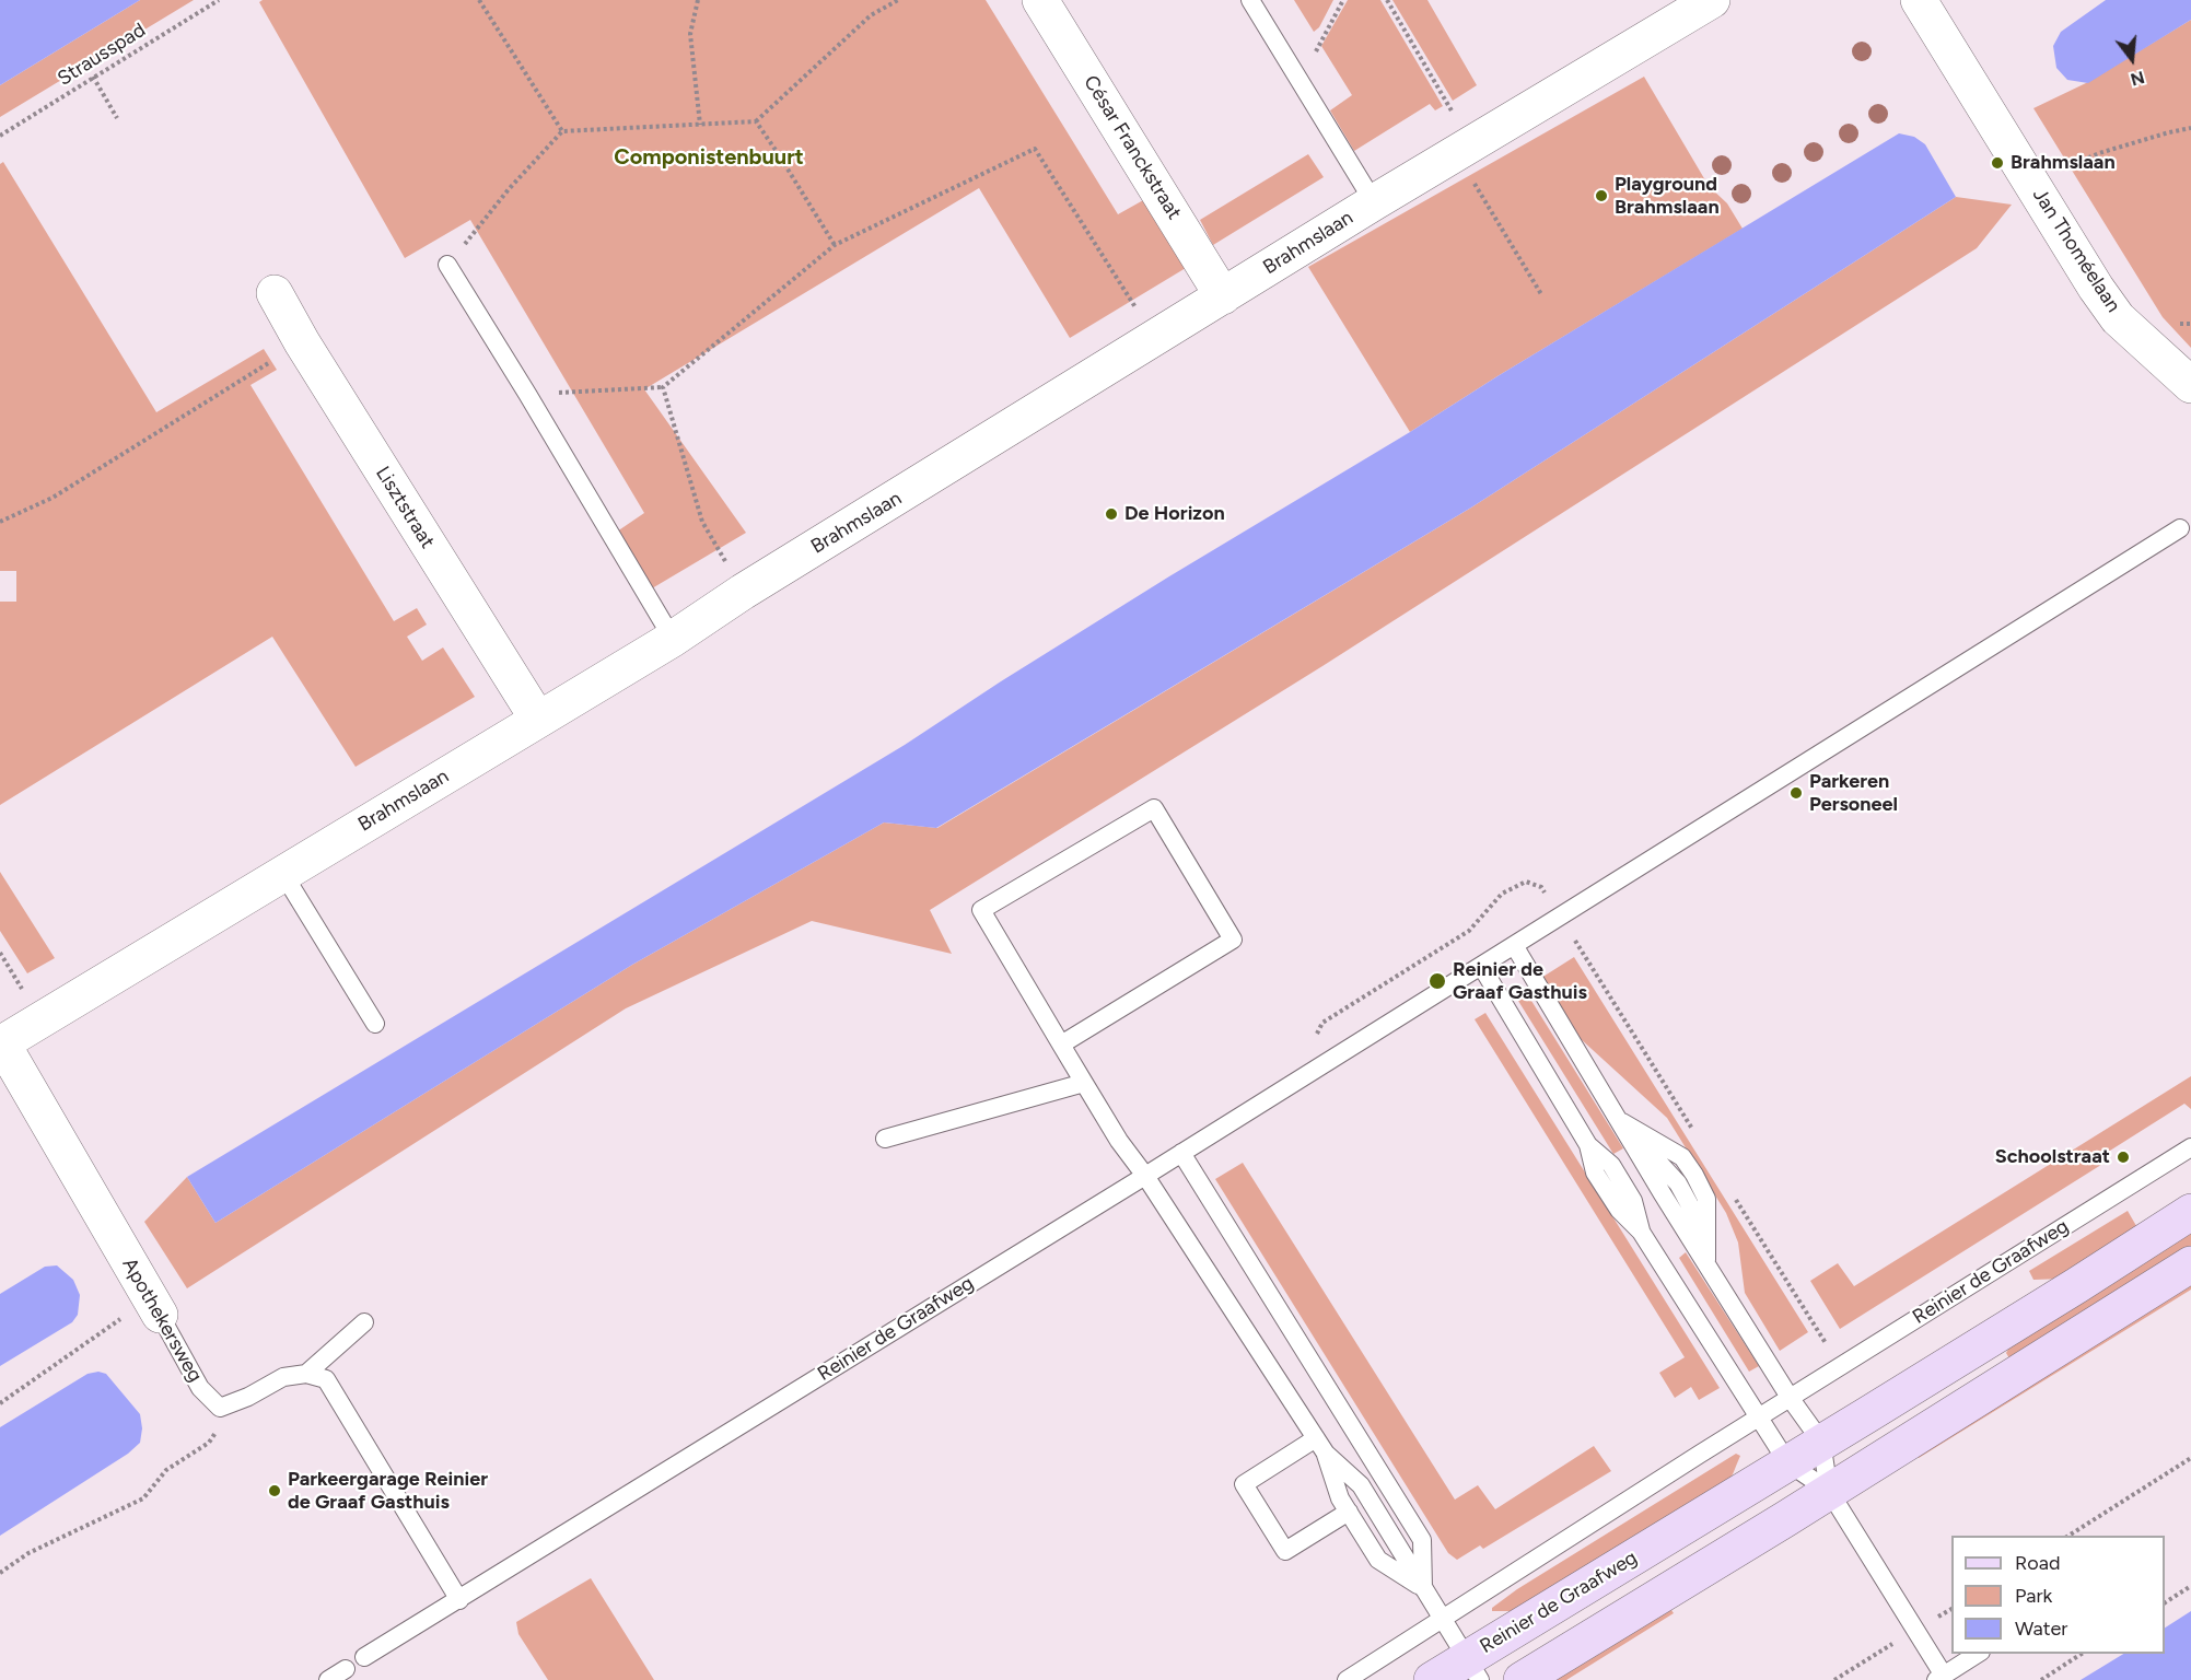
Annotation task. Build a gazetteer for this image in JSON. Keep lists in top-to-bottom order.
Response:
{
  "streets": {
    "main road": ["Reinier de Graafweg"],
    "street": [
      "César Franckstraat",
      "Brahmslaan",
      "Jan Thoméelaan",
      "Lisztstraat",
      "Apothekersweg"
    ],
    "path": ["Strausspad"]
  },
  "crossings": [
    ["César Franckstraat", "Brahmslaan"],
    ["Brahmslaan", "Lisztstraat"],
    ["Brahmslaan", "Apothekersweg"]
  ],
  "districts": ["Componistenbuurt"],
  "places": [
    "Brahmslaan",
    "Playground Brahmslaan",
    "De Horizon",
    "Parkeren Personeel",
    "Reinier de Graaf Gasthuis",
    "Schoolstraat",
    "Parkeergarage Reinier de Graaf Gasthuis"
  ],
  "legend": ["Road", "Park", "Water"],
  "north": "bottom"
}
